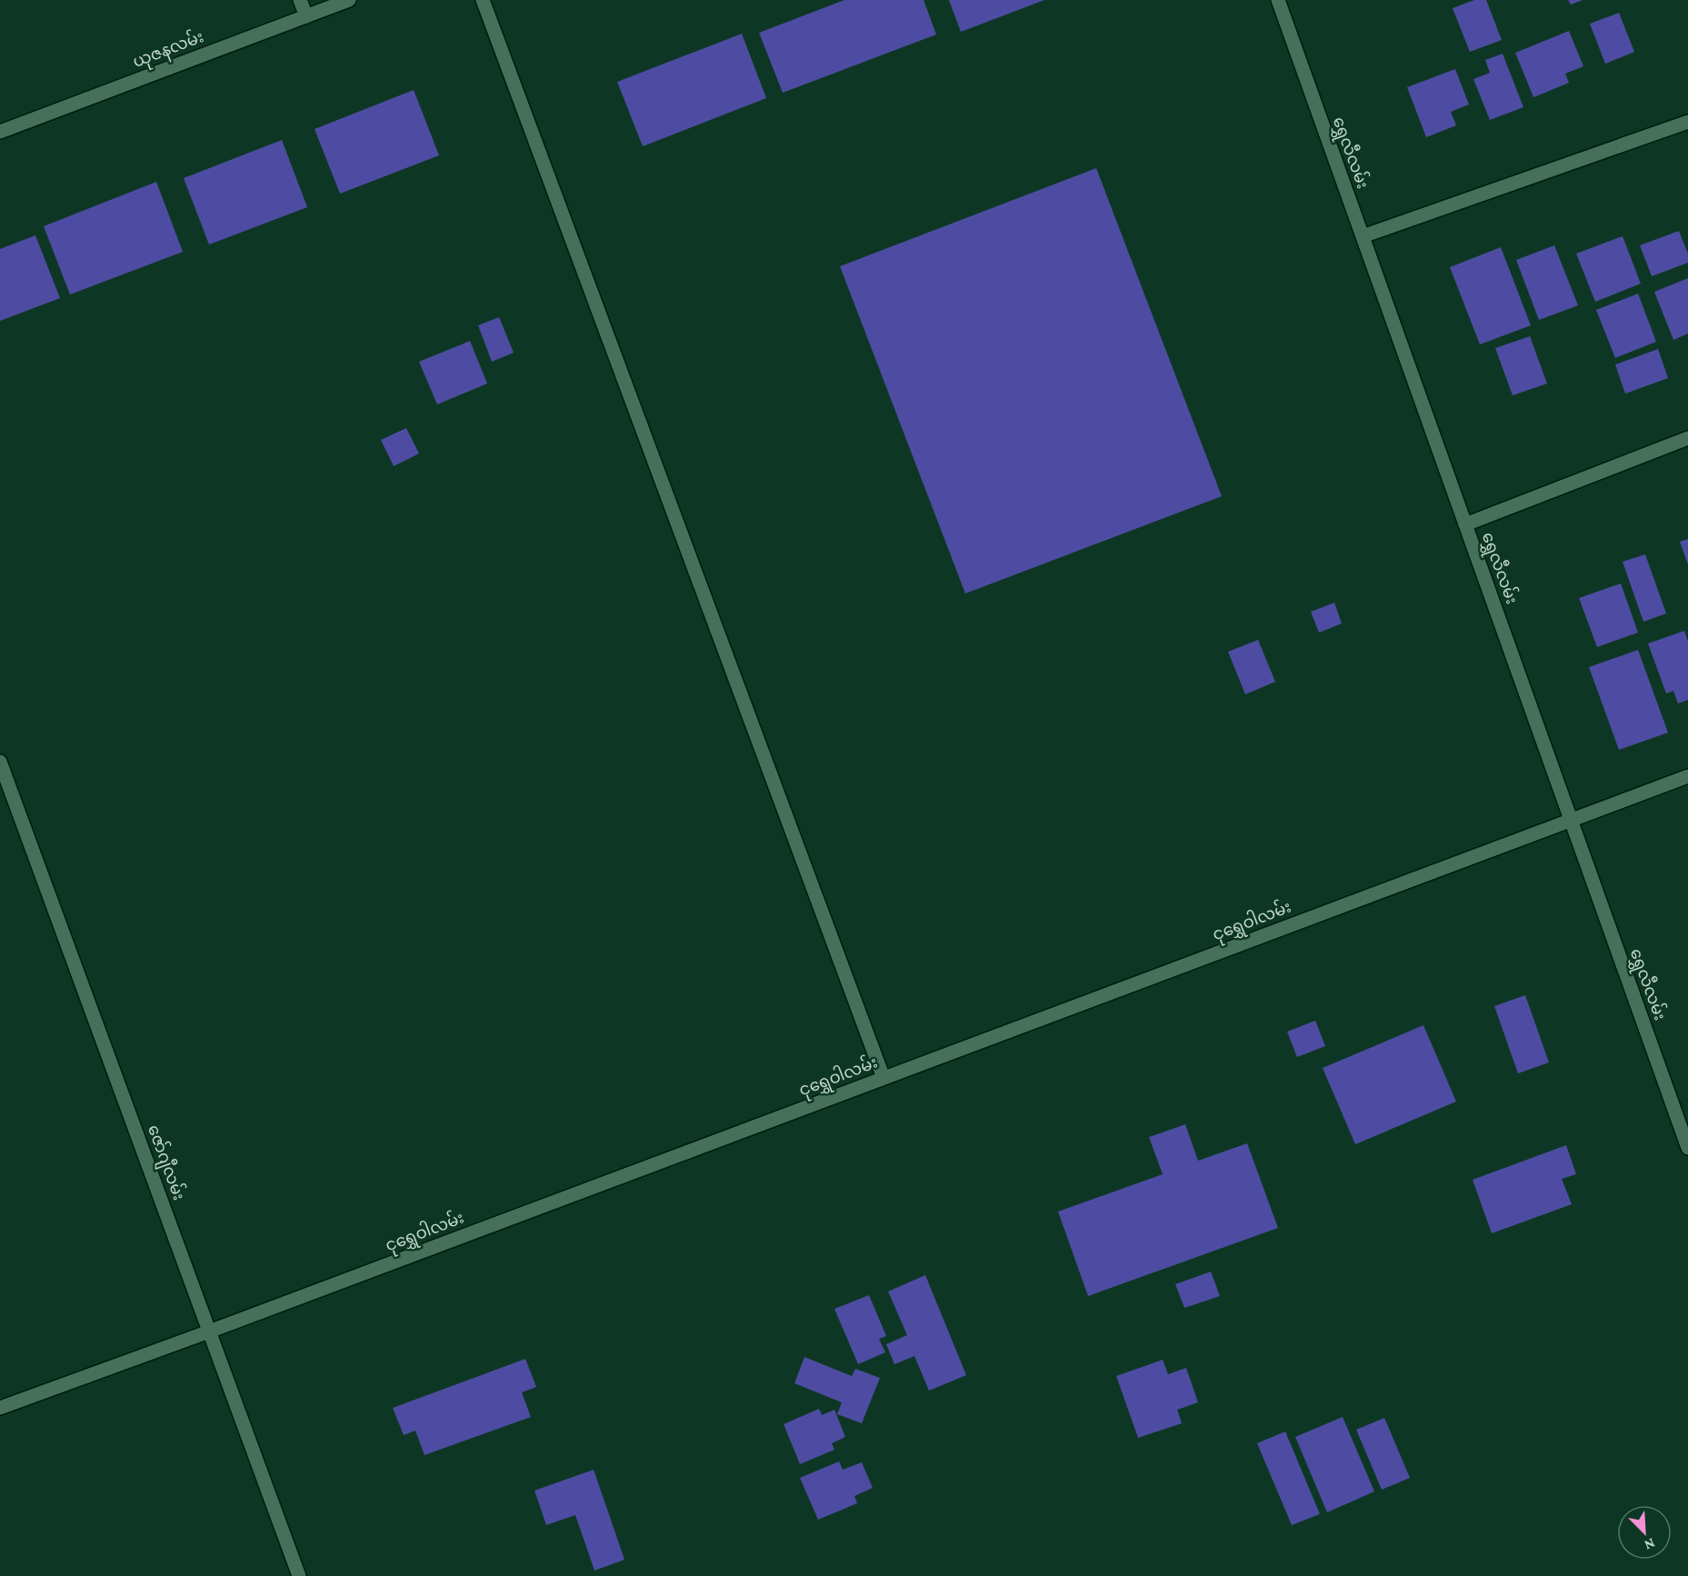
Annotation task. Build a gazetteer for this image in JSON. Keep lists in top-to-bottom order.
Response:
{
  "streets": {
    "street": [
      "ယုဇနလမ်း",
      "ရွှေလီလမ်း",
      "ငုရွှေဝါလမ်း",
      "ဇော်ဂျီလမ်း"
    ]
  },
  "crossings": [
    ["ရွှေလီလမ်း", "ငုရွှေဝါလမ်း"],
    ["ငုရွှေဝါလမ်း", "ဇော်ဂျီလမ်း"]
  ],
  "north": "bottom right"
}
